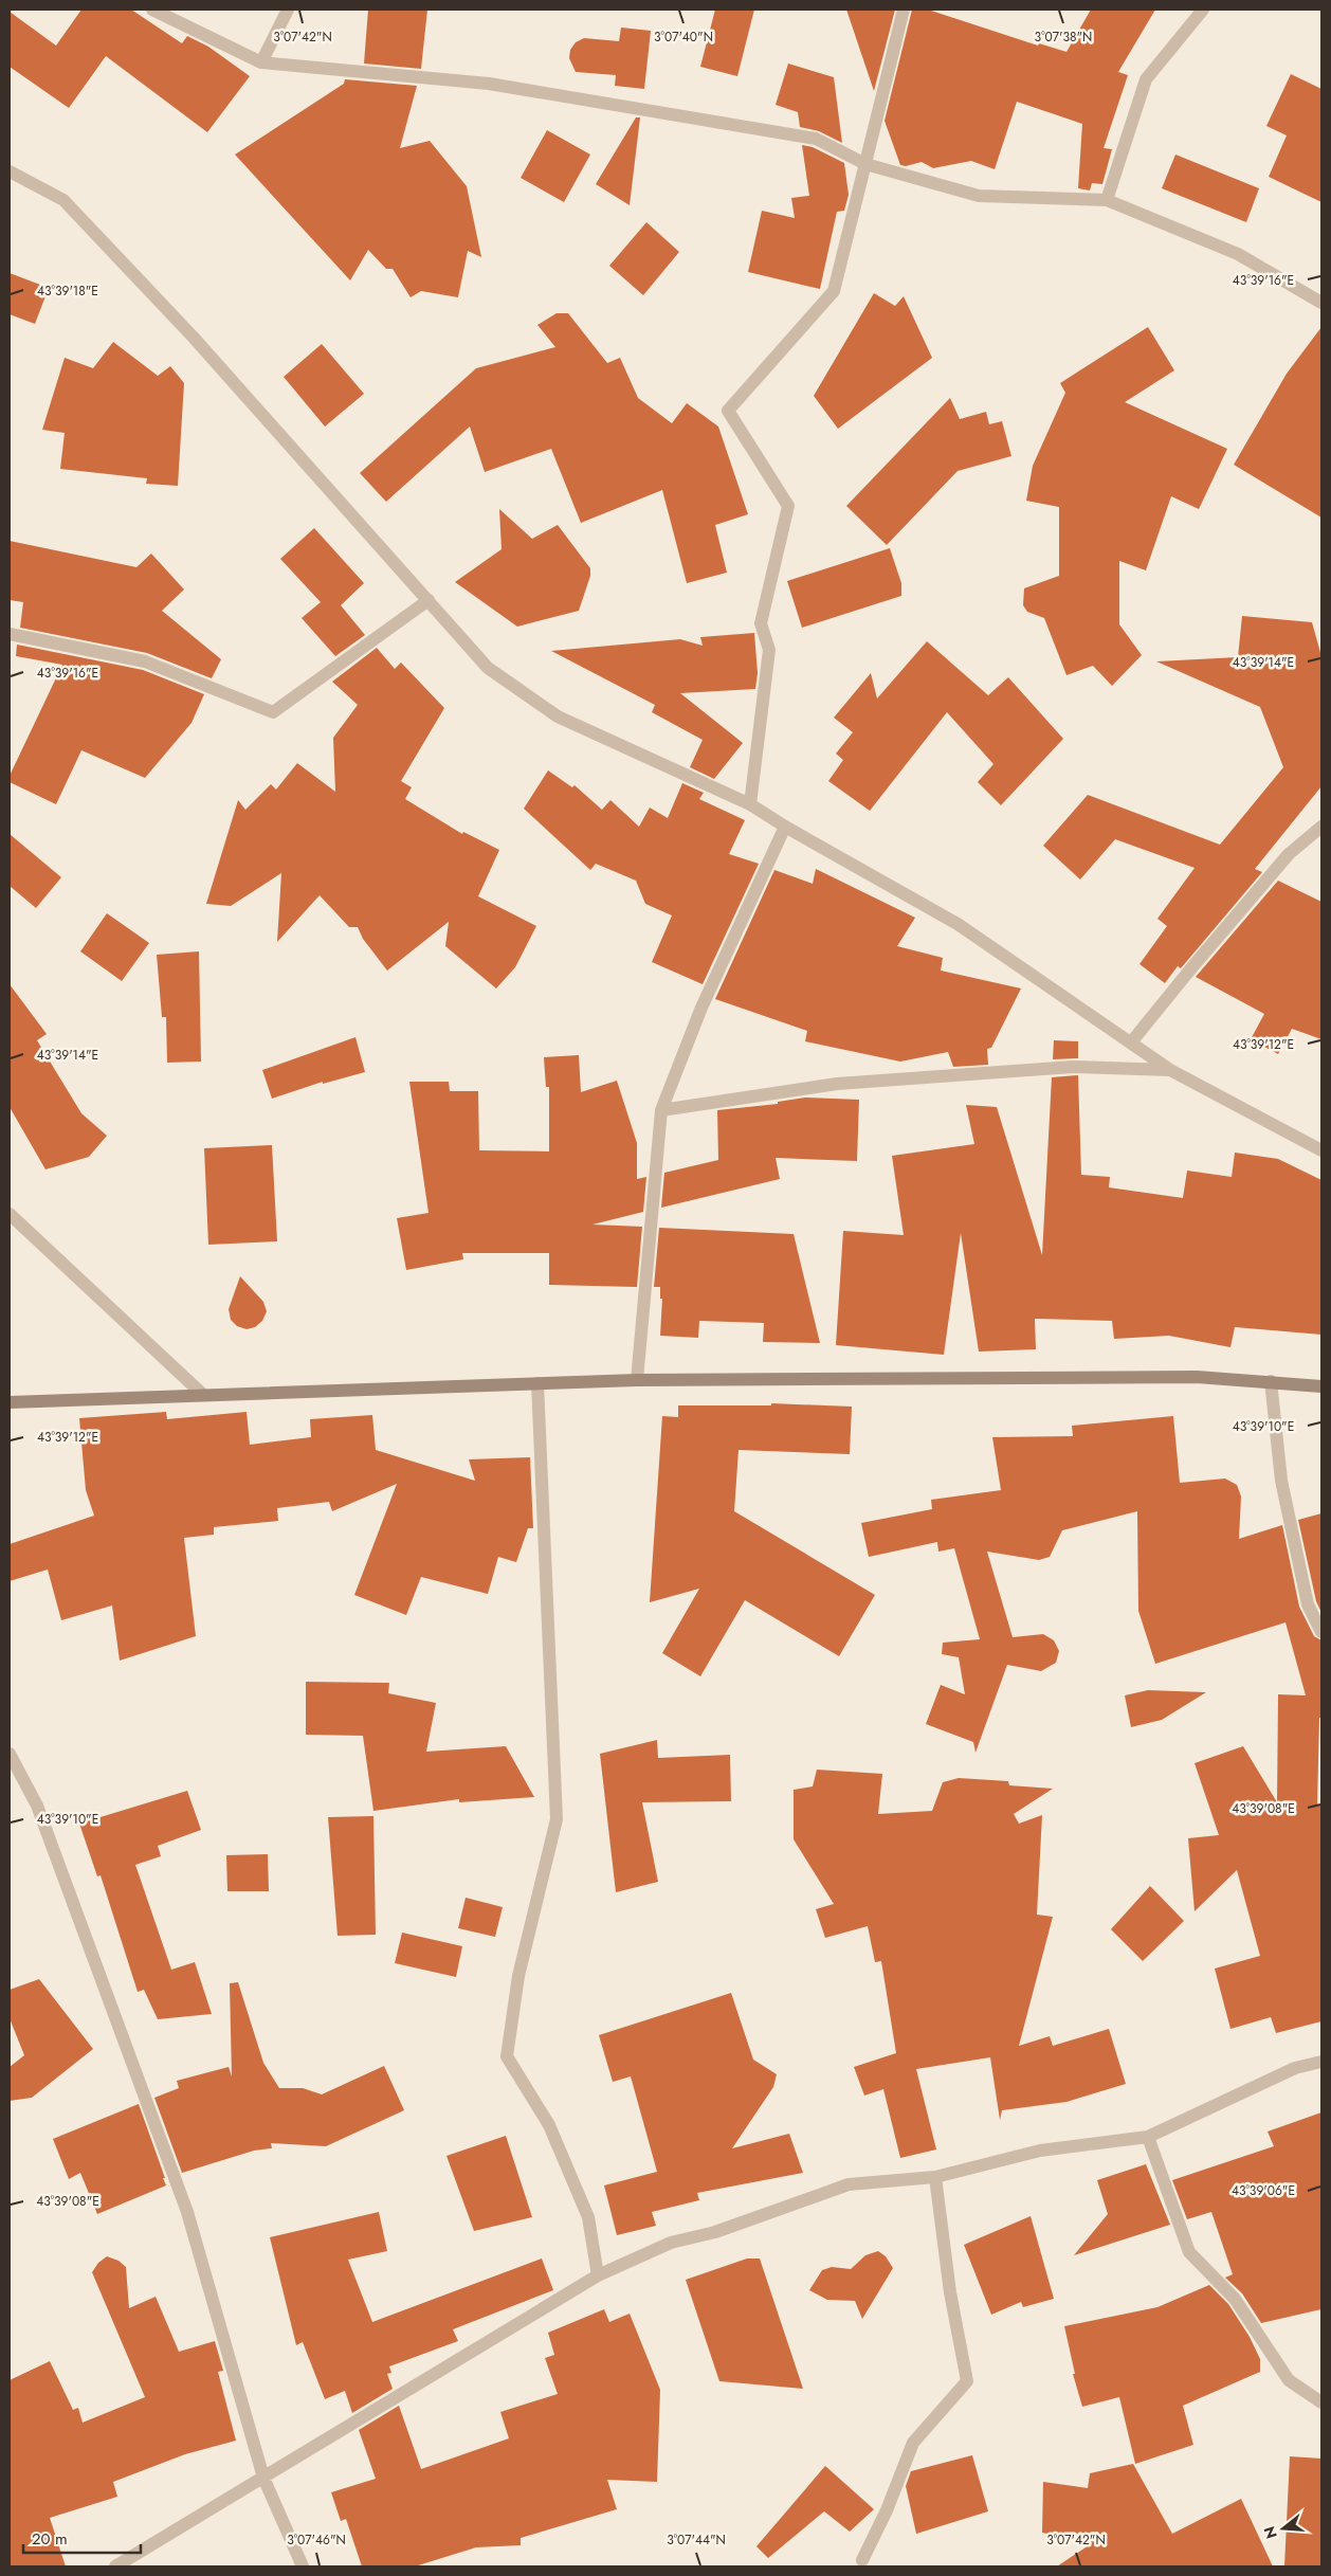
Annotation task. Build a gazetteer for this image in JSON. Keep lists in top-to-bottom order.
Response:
{
  "scale_bar": "20 m",
  "north": "left",
  "coordinates": [
    "3°07'42\"N",
    "3°07'40\"N",
    "3°07'38\"N",
    "43°39'16\"E",
    "43°39'18\"E",
    "43°39'14\"E",
    "43°39'12\"E",
    "43°39'10\"E",
    "43°39'08\"E",
    "43°39'06\"E",
    "3°07'46\"N",
    "3°07'44\"N"
  ]
}
